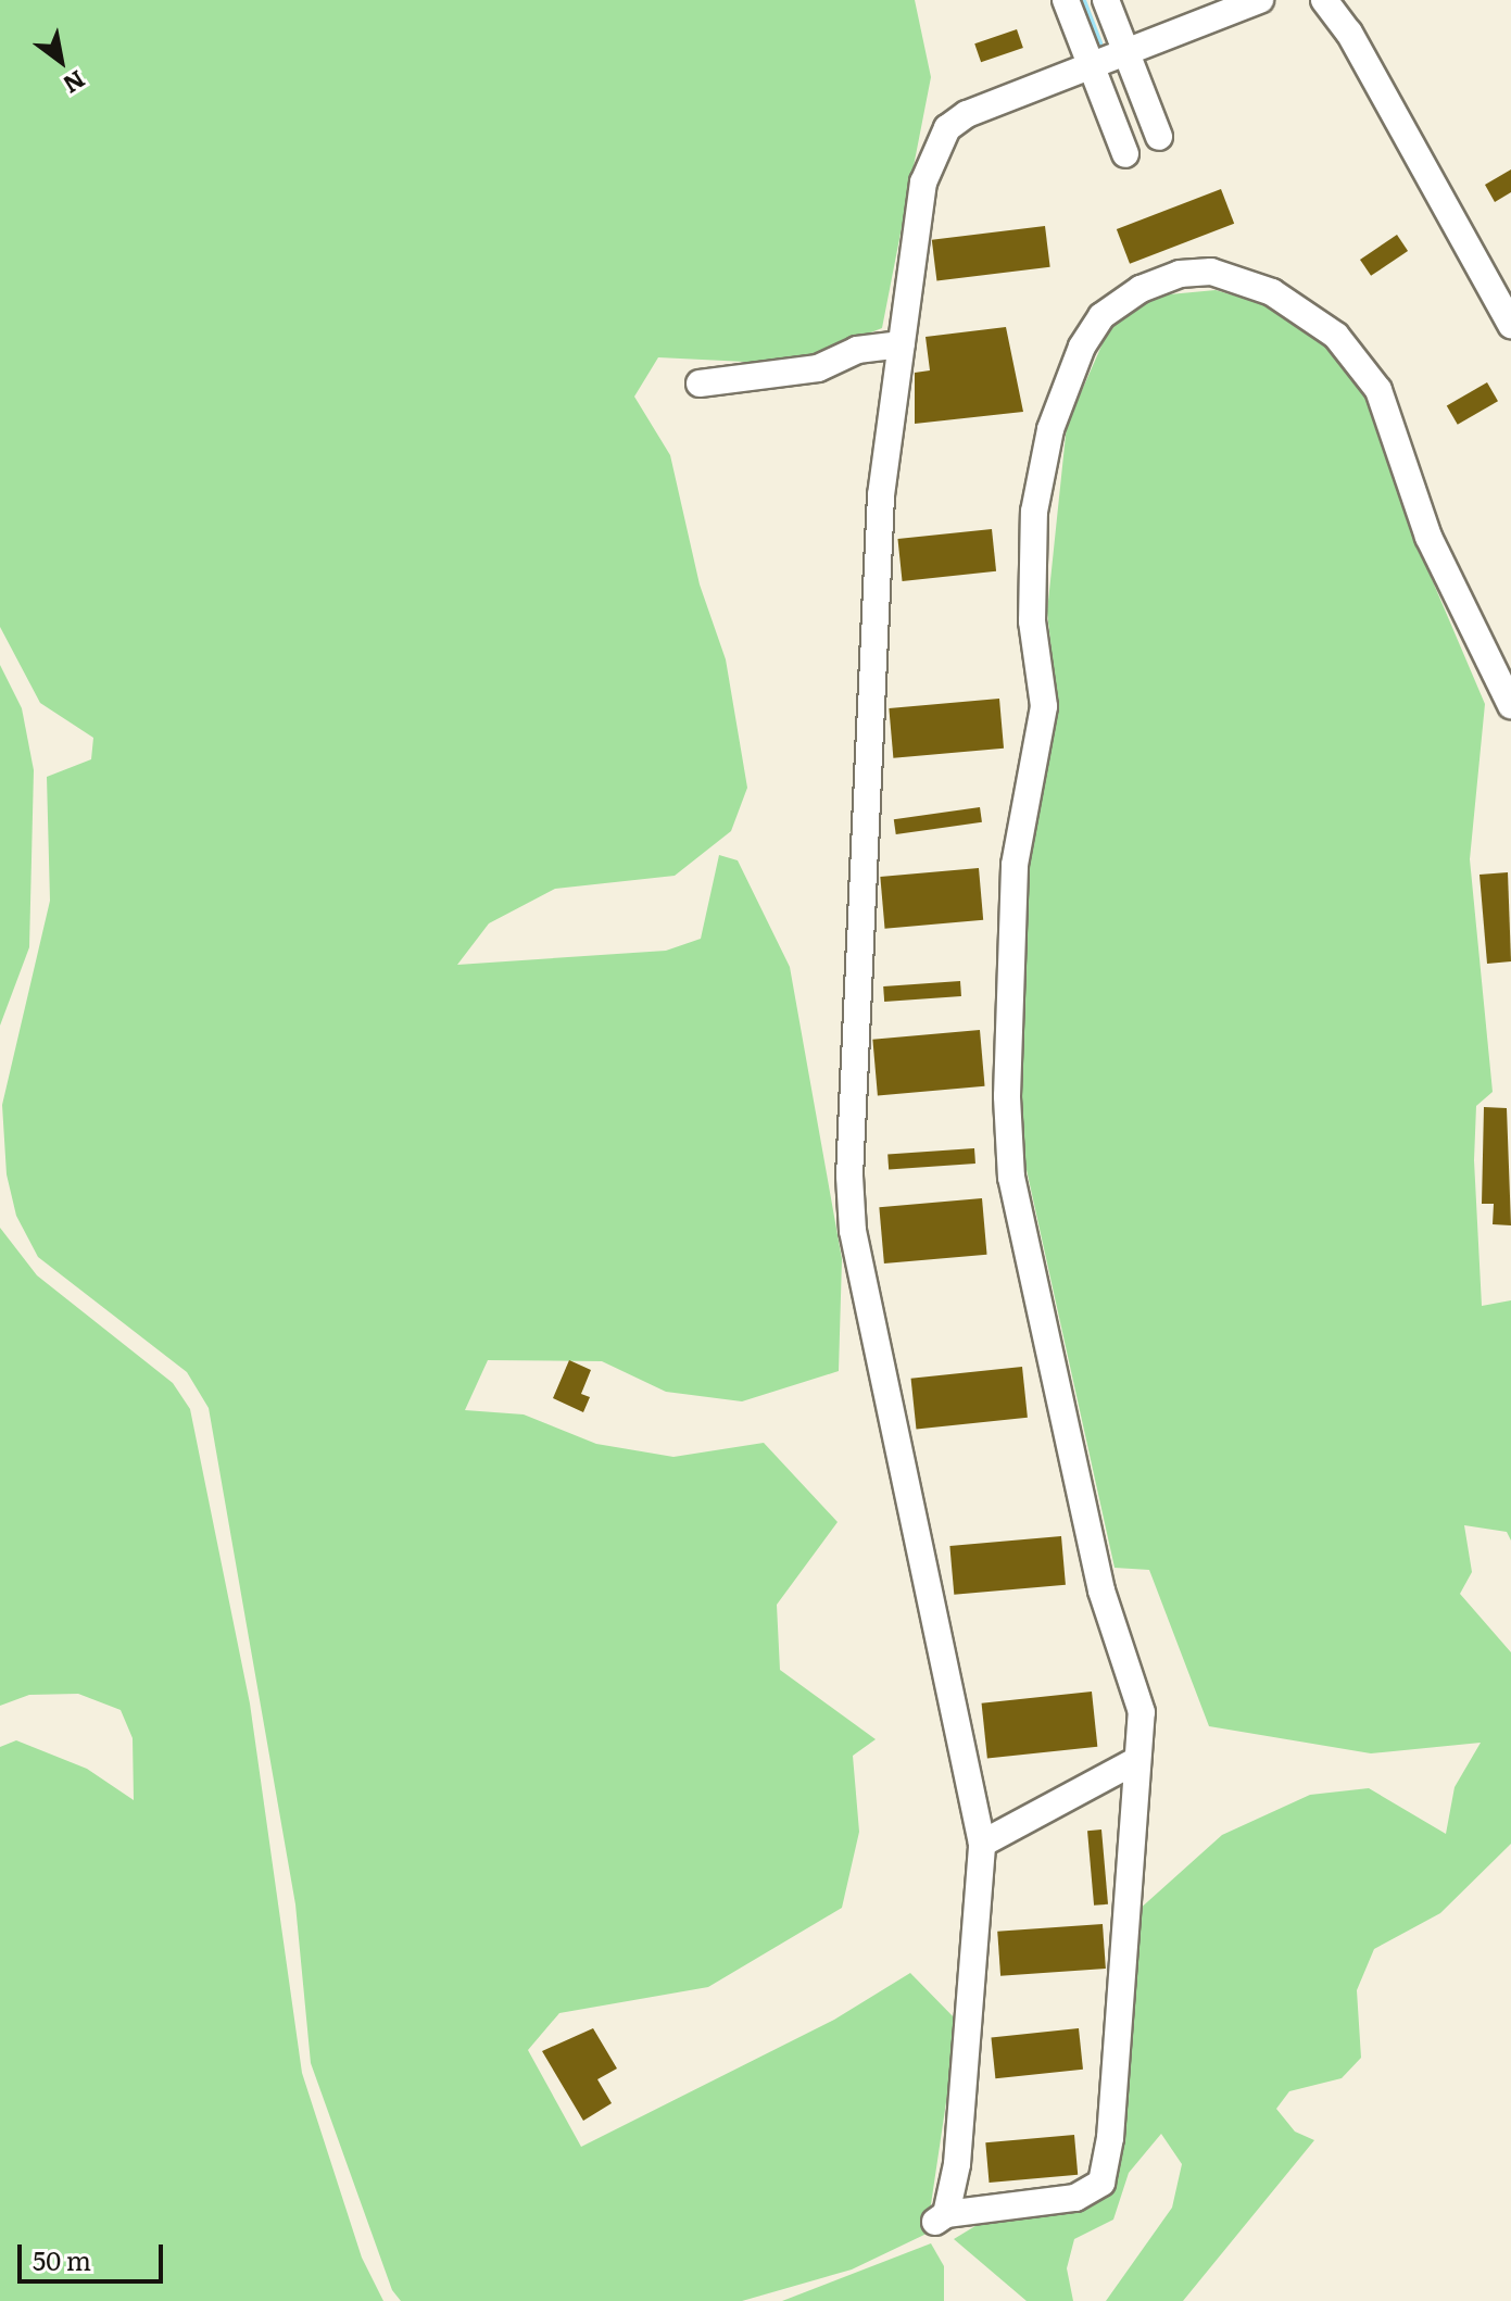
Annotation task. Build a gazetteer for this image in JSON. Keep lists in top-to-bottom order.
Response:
{
  "scale_bar": "50 m",
  "north": "bottom right"
}
